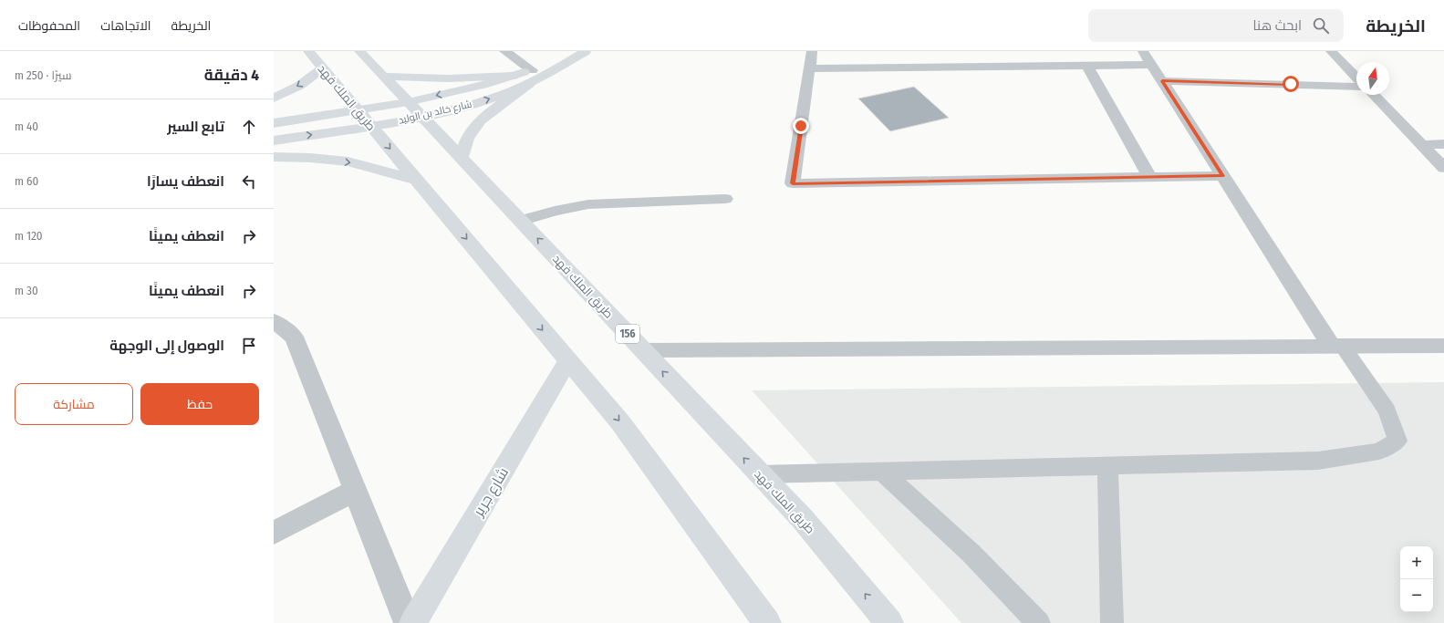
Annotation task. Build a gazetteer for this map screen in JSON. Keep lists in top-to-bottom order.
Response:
{
  "streets": {
    "main road": [
      "طريق الملك فهد",
      "شارع خالد بن الوليد",
      "156",
      "شارع جرير"
    ]
  },
  "crossings": [
    ["طريق الملك فهد", "شارع خالد بن الوليد"],
    ["طريق الملك فهد", "شارع جرير"]
  ],
  "north": "top",
  "page": {
    "header": "الخريطة",
    "search": "ابحث هنا",
    "nav": ["الخريطة", "الاتجاهات", "المحفوظات"],
    "heading": ["4 دقيقة", "سيرًا · 250 m"],
    "list": [
      ["تابع السير", "40 m"],
      ["انعطف يسارًا", "60 m"],
      ["انعطف يمينًا", "120 m"],
      ["انعطف يمينًا", "30 m"],
      "الوصول إلى الوجهة"
    ],
    "buttons": ["حفظ", "مشاركة"],
    "map_buttons": ["+", "−"]
  }
}
